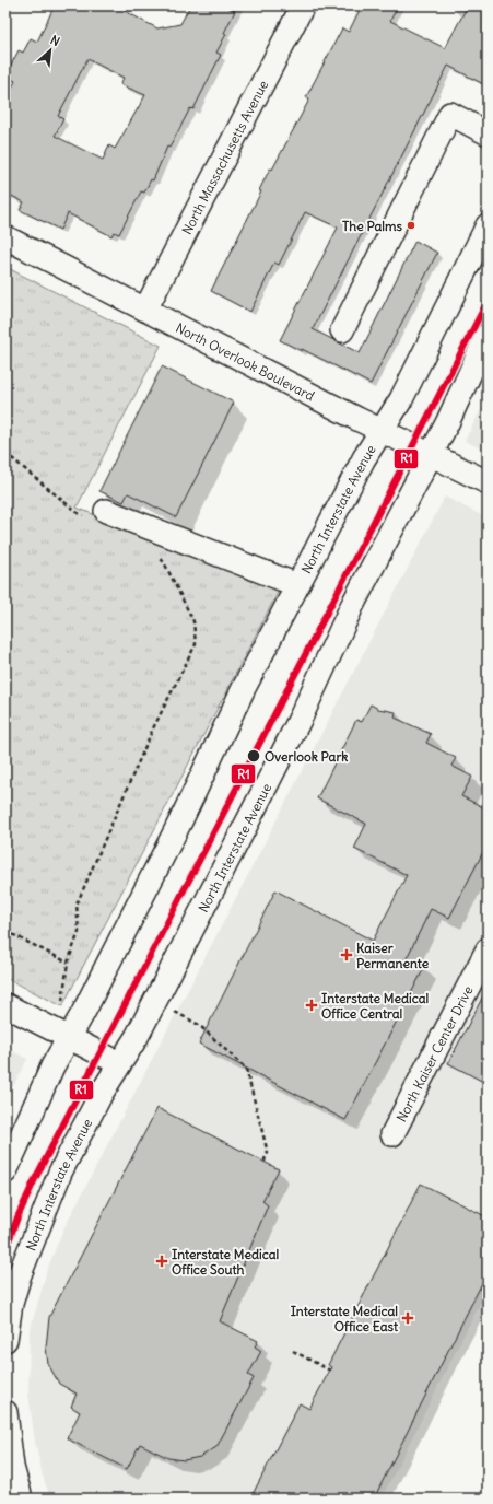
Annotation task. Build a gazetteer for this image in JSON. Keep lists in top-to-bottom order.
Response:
{
  "streets": {
    "street": [
      "North Massachusetts Avenue",
      "North Overlook Boulevard",
      "North Interstate Avenue",
      "North Kaiser Center Drive"
    ]
  },
  "crossings": [
    ["North Massachusetts Avenue", "North Overlook Boulevard"],
    ["North Overlook Boulevard", "North Interstate Avenue"]
  ],
  "places": {
    "other": ["The Palms", "Overlook Park"],
    "health": [
      "Kaiser Permanente",
      "Interstate Medical Office Central",
      "Interstate Medical Office South",
      "Interstate Medical Office East"
    ]
  },
  "lines": ["transit line R1"],
  "north": "top right"
}
